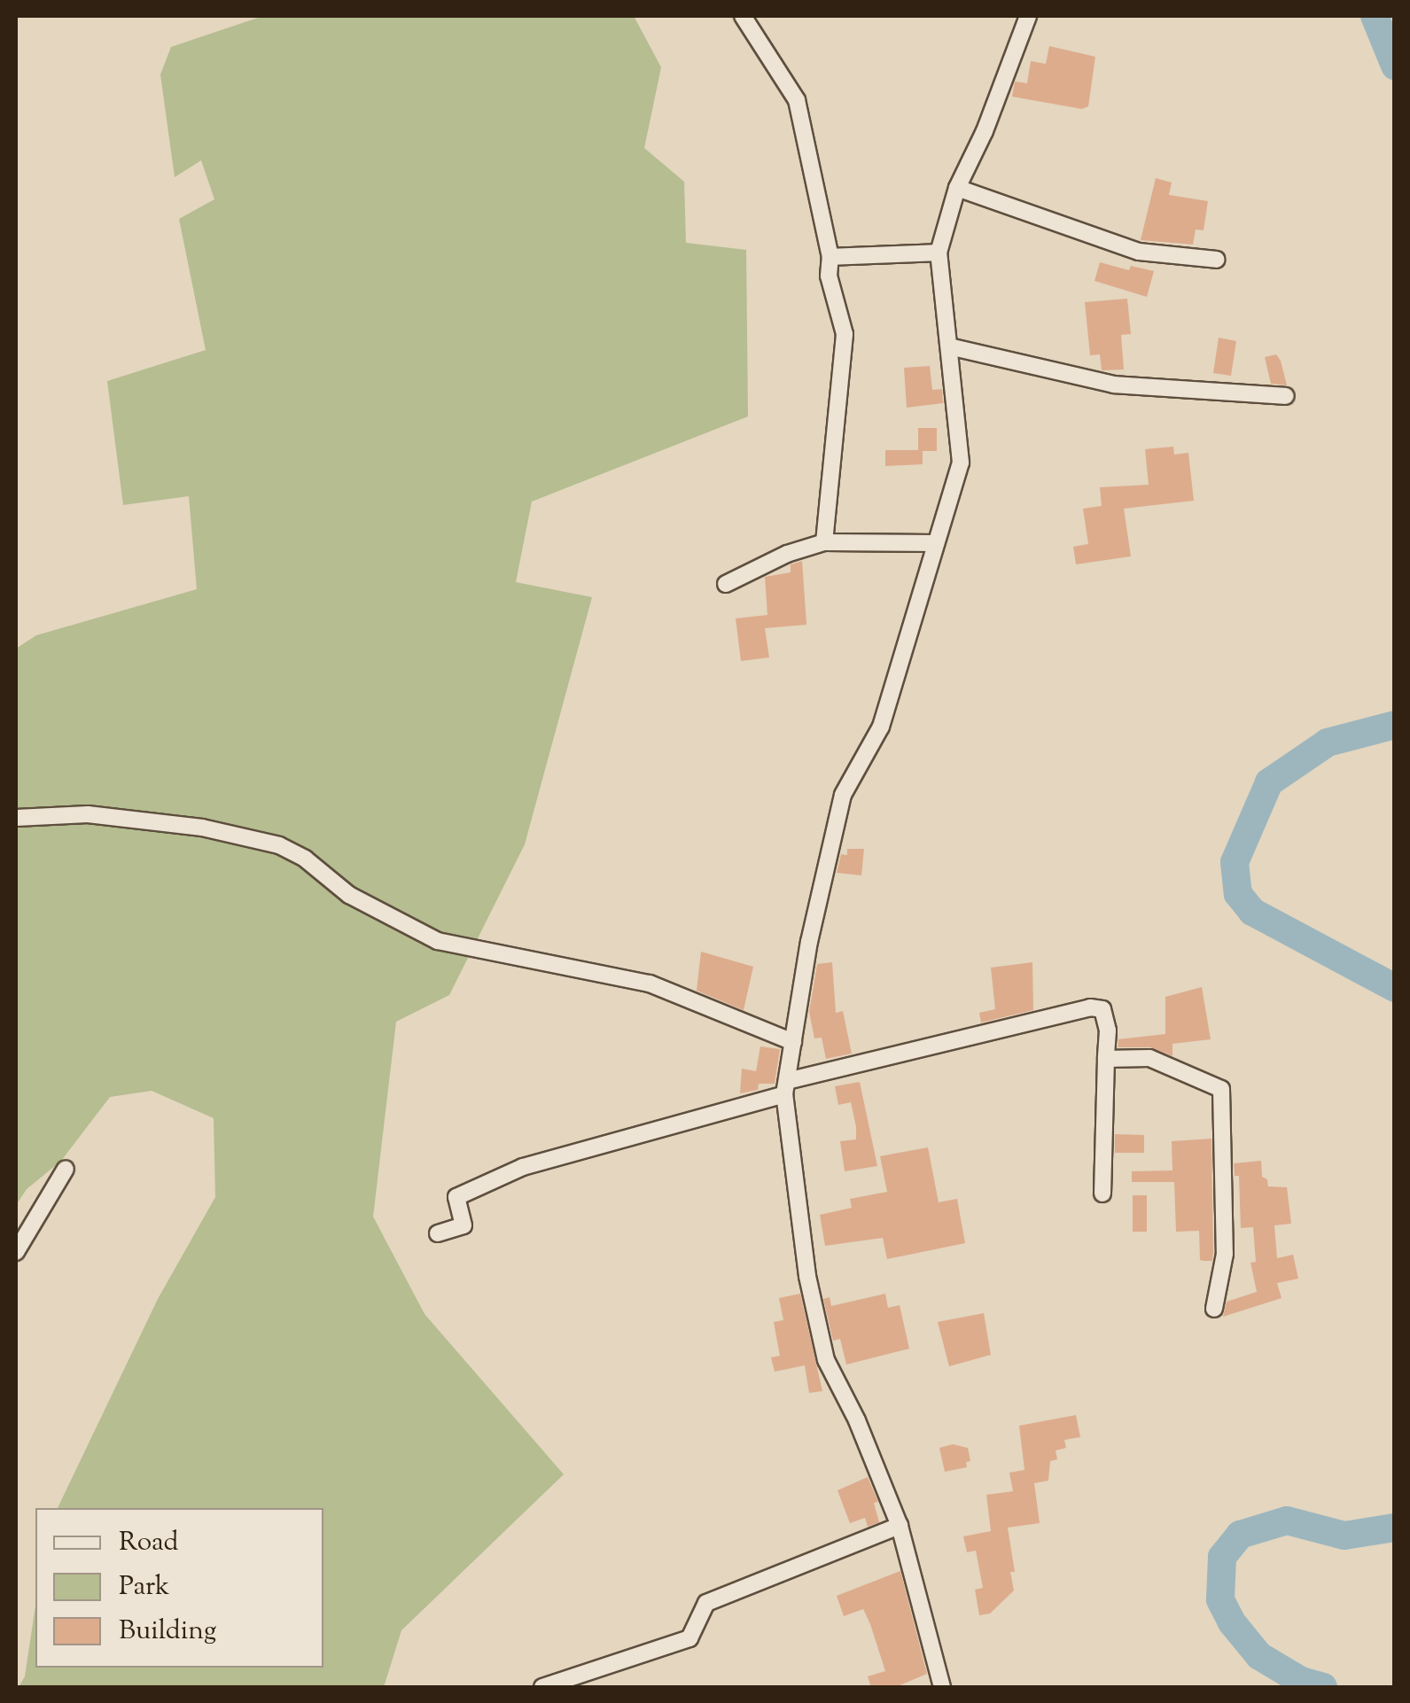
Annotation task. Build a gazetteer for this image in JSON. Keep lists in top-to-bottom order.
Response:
{
  "legend": ["Road", "Park", "Building"]
}
